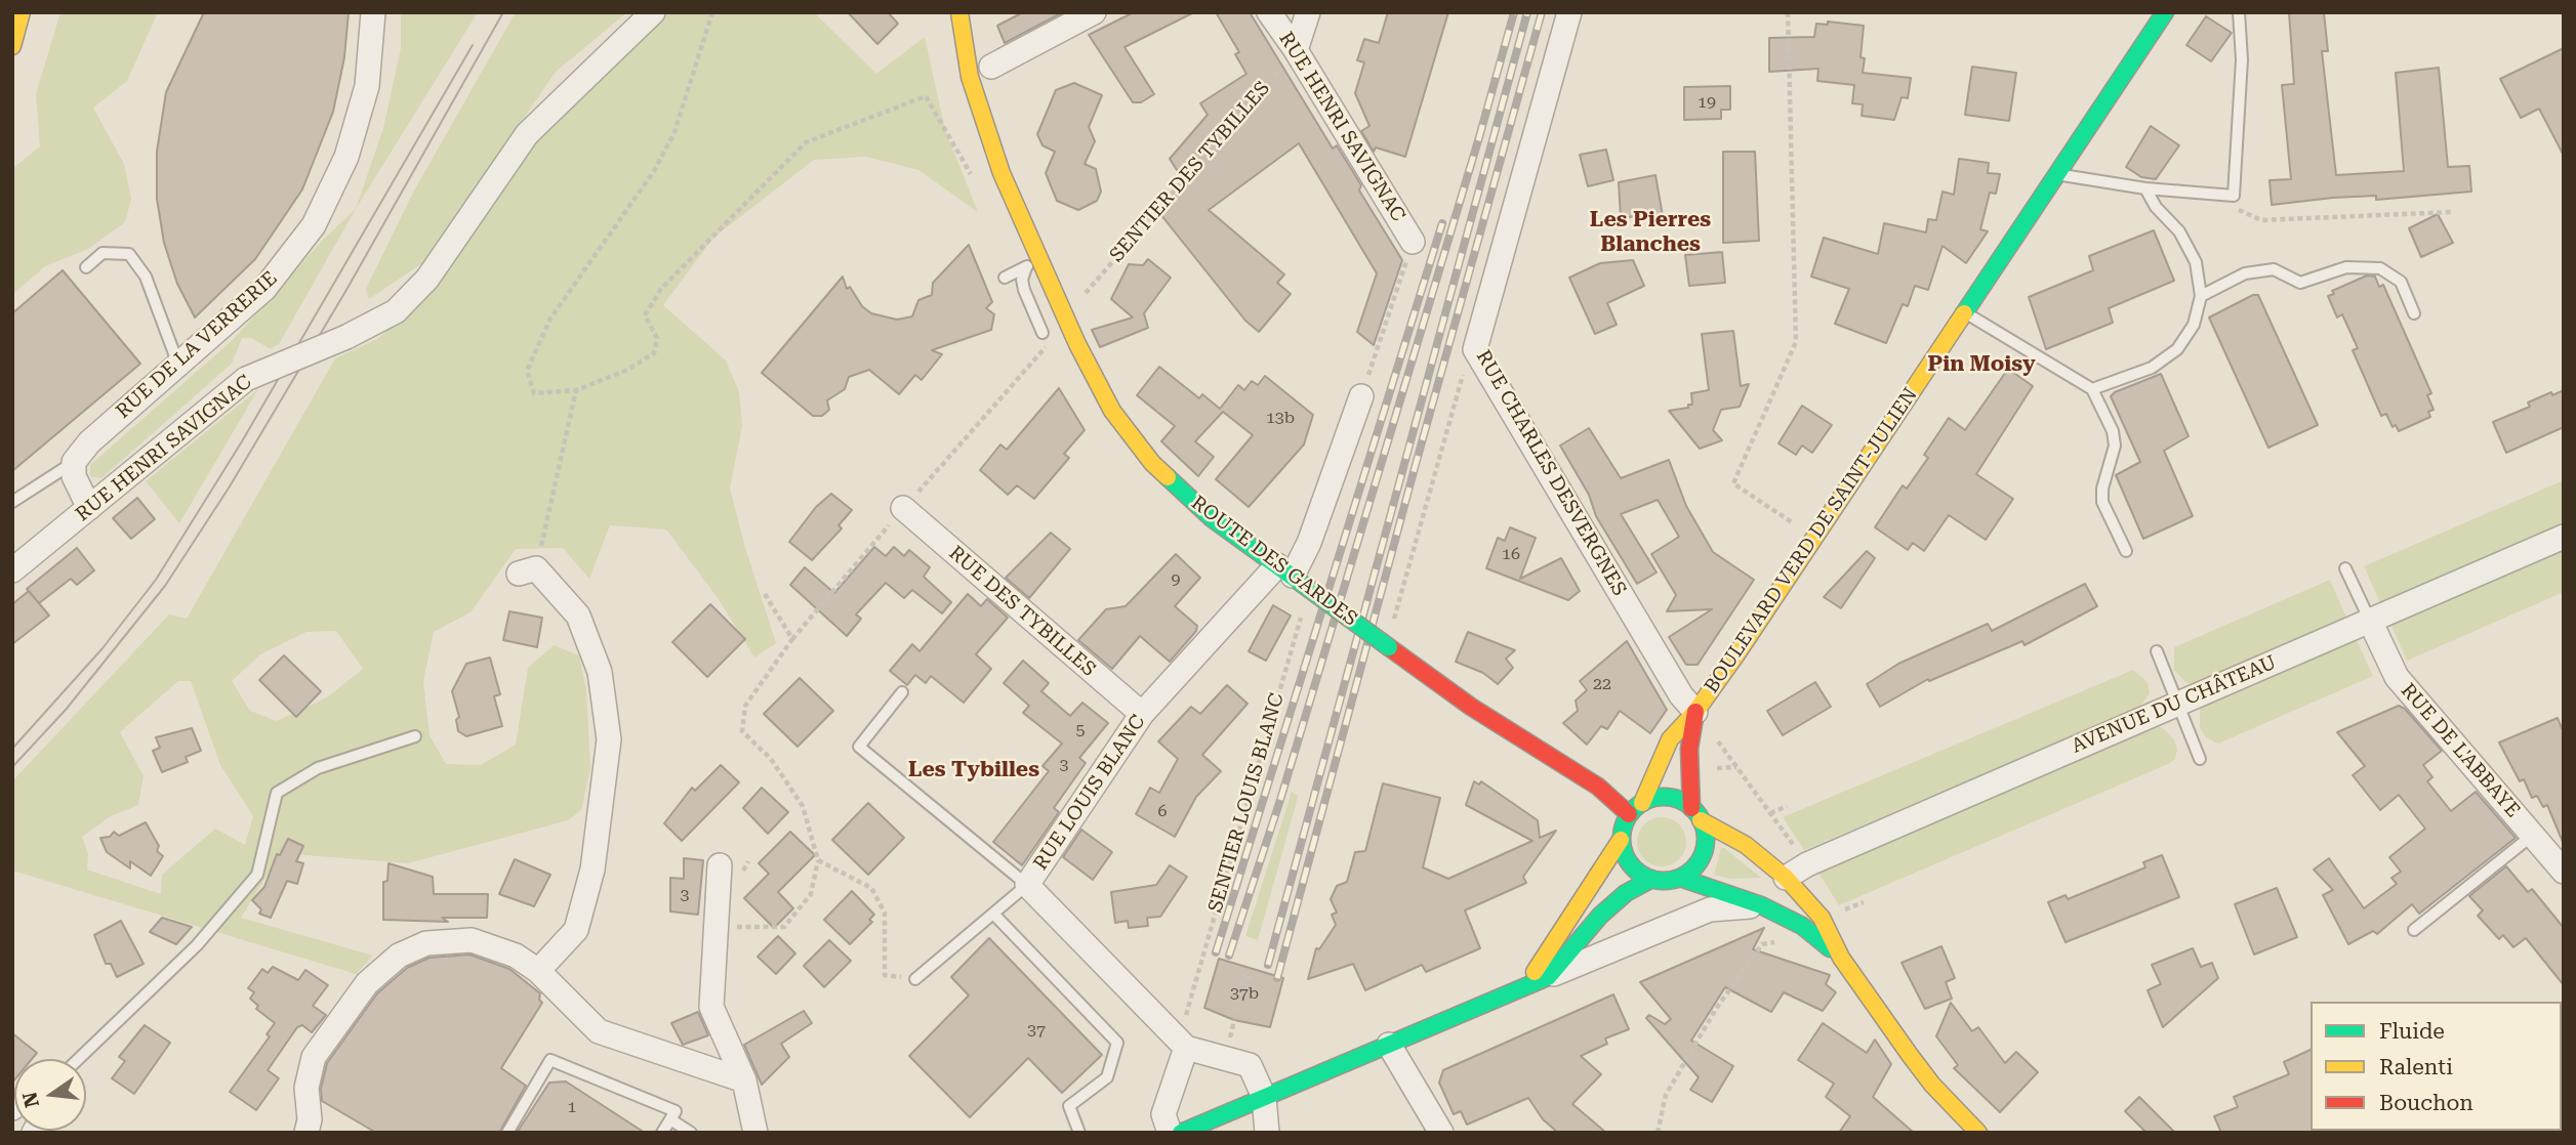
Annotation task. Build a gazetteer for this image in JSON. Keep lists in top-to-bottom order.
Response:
{
  "streets": {
    "main road": ["BOULEVARD VERD DE SAINT-JULIEN", "ROUTE DES GARDES"],
    "street": [
      "RUE HENRI SAVIGNAC",
      "RUE DE LA VERRERIE",
      "RUE CHARLES DESVERGNES",
      "RUE DES TYBILLES",
      "AVENUE DU CHÂTEAU",
      "RUE DE L'ABBAYE",
      "RUE LOUIS BLANC"
    ],
    "path": ["SENTIER DES TYBILLES", "SENTIER LOUIS BLANC"]
  },
  "crossings": [
    ["RUE HENRI SAVIGNAC", "SENTIER DES TYBILLES"],
    ["RUE CHARLES DESVERGNES", "BOULEVARD VERD DE SAINT-JULIEN"],
    ["BOULEVARD VERD DE SAINT-JULIEN", "ROUTE DES GARDES"],
    ["ROUTE DES GARDES", "RUE LOUIS BLANC"],
    ["ROUTE DES GARDES", "SENTIER LOUIS BLANC"],
    ["RUE DES TYBILLES", "RUE LOUIS BLANC"],
    ["AVENUE DU CHÂTEAU", "RUE DE L'ABBAYE"],
    ["RUE LOUIS BLANC", "SENTIER LOUIS BLANC"]
  ],
  "districts": ["Les Pierres Blanches", "Pin Moisy", "Les Tybilles"],
  "house_numbers": [
    "19",
    "13b",
    "16",
    "9",
    "22",
    "5",
    "3",
    "6",
    "3",
    "37b",
    "37",
    "1"
  ],
  "legend": ["Fluide", "Ralenti", "Bouchon"],
  "north": "left"
}
